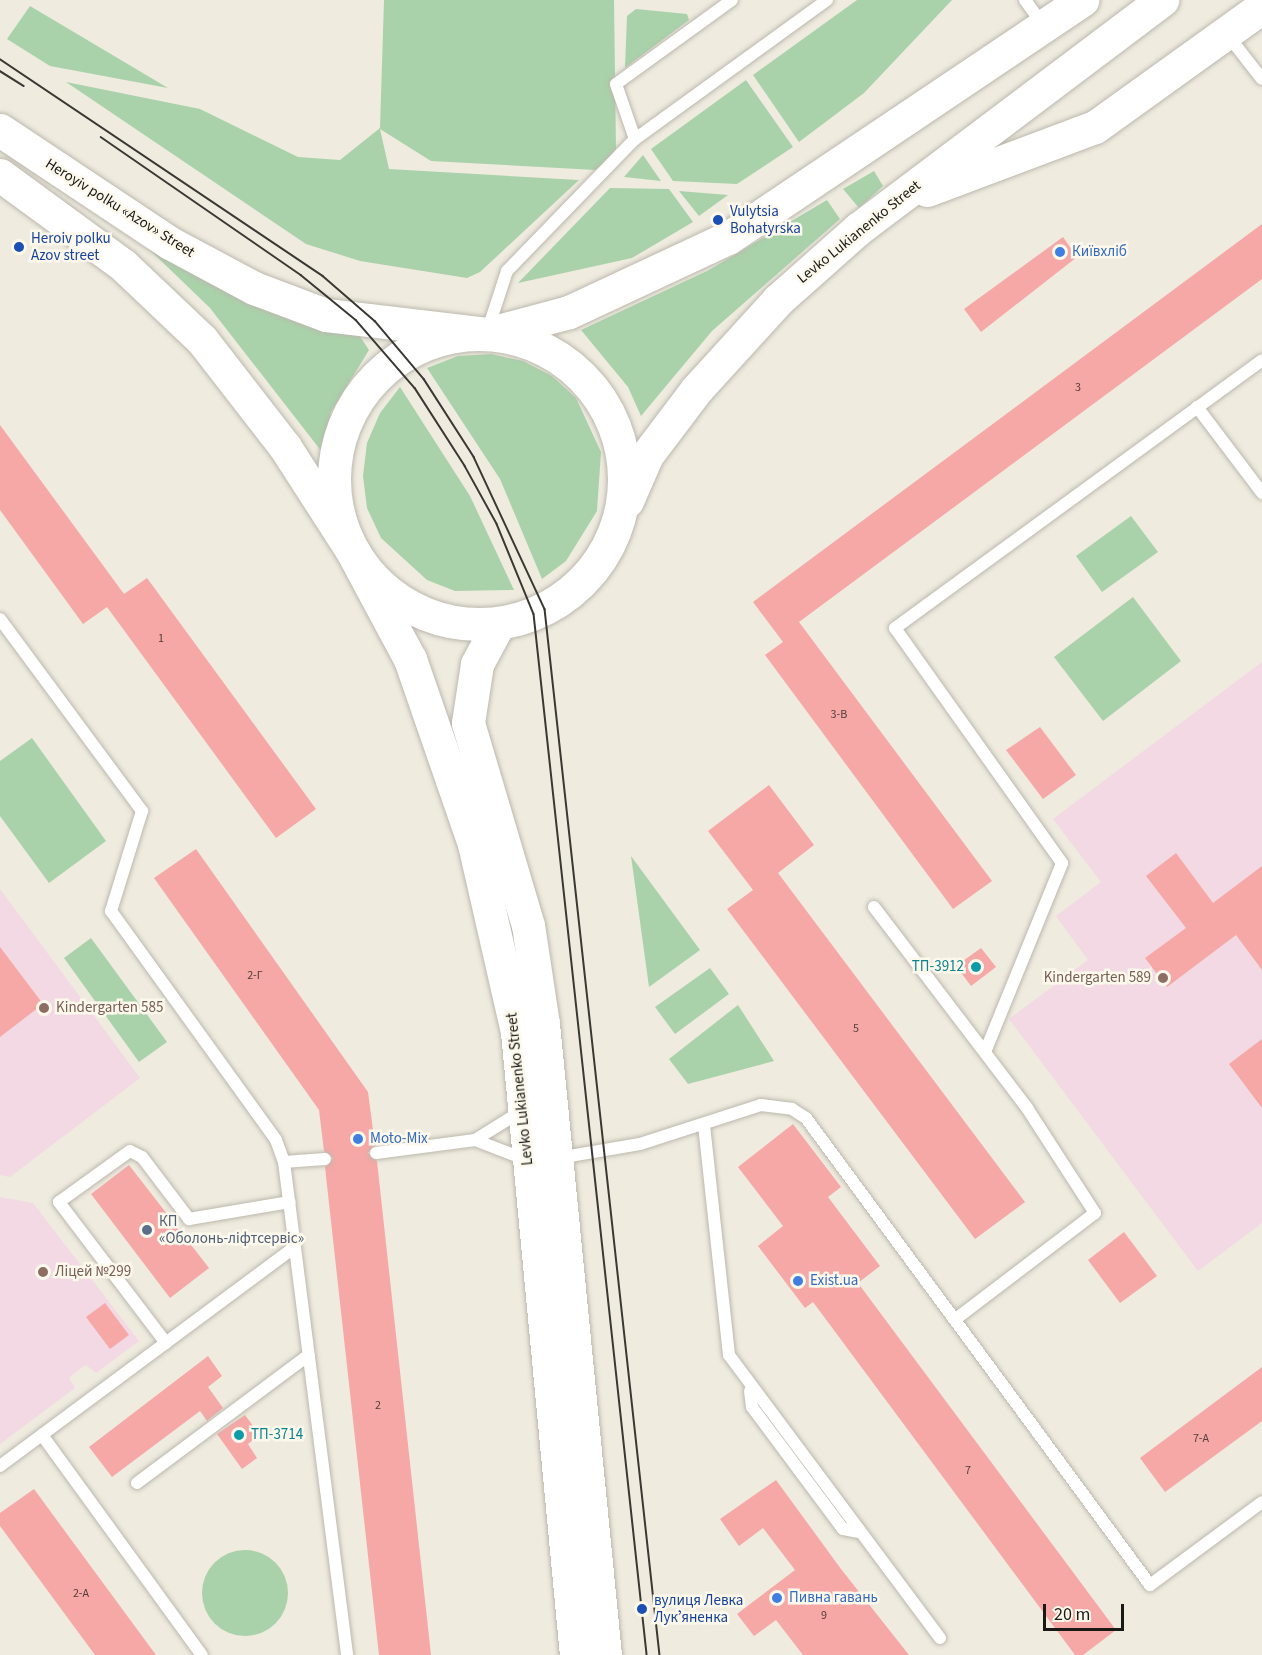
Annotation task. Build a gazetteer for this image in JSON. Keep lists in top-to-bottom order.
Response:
{
  "streets": {
    "main road": ["Heroyiv polku «Azov» Street", "Levko Lukianenko Street"]
  },
  "places": [
    "Vulytsia Bohatyrska",
    "Heroiv polku Azov street",
    "Київхліб",
    "ТП-3912",
    "Kindergarten 589",
    "Kindergarten 585",
    "Moto-Mix",
    "КП «Оболонь-ліфтсервіс»",
    "Ліцей №299",
    "Exist.ua",
    "ТП-3714",
    "Пивна гавань",
    "вулиця Левка Лукʼяненка"
  ],
  "house_numbers": [
    "3",
    "1",
    "3-В",
    "2-Г",
    "5",
    "2",
    "7-А",
    "7",
    "2-А",
    "9"
  ],
  "scale_bar": "20 m"
}
